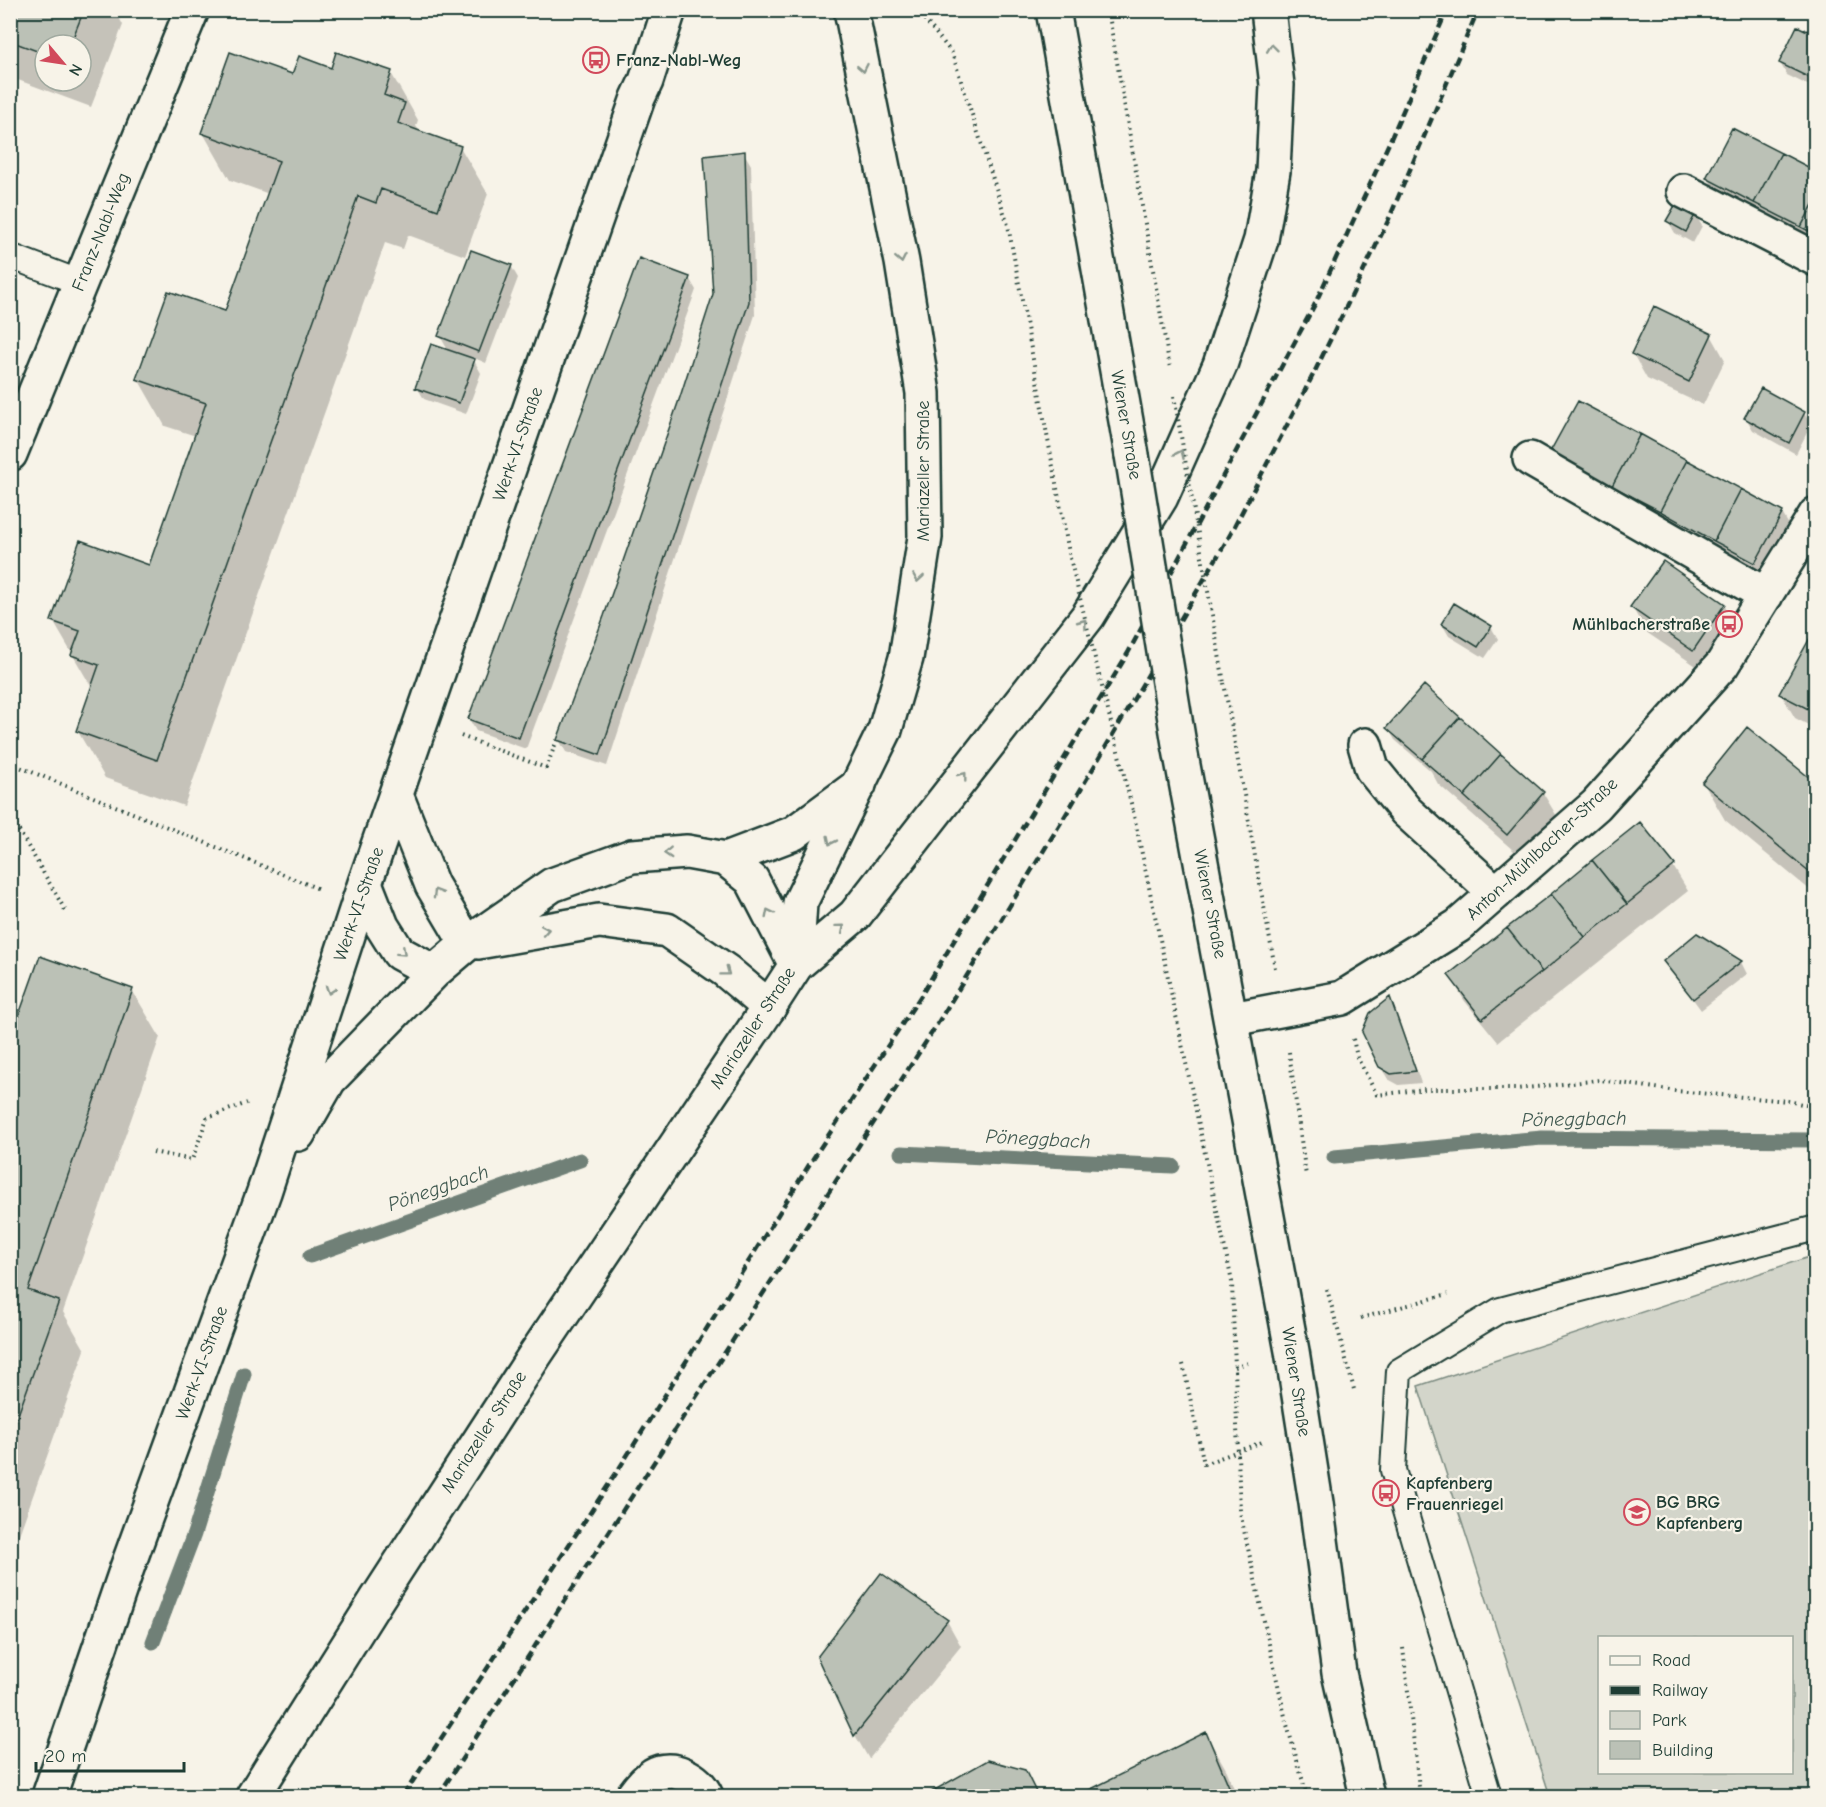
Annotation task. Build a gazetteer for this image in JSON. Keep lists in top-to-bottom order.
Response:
{
  "streets": {
    "main road": [
      "Franz-Nabl-Weg",
      "Wiener Straße",
      "Werk-VI-Straße",
      "Mariazeller Straße",
      "Anton-Mühlbacher-Straße"
    ]
  },
  "crossings": [
    ["Wiener Straße", "Anton-Mühlbacher-Straße"]
  ],
  "one_way": ["Mariazeller Straße"],
  "water": ["Pöneggbach"],
  "places": {
    "bus stop": ["Franz-Nabl-Weg", "Mühlbacherstraße", "Kapfenberg Frauenriegel"],
    "school or university": ["BG BRG Kapfenberg"]
  },
  "legend": [
    "Road",
    "Railway",
    "Park",
    "Building"
  ],
  "scale_bar": "20 m",
  "north": "bottom right"
}
